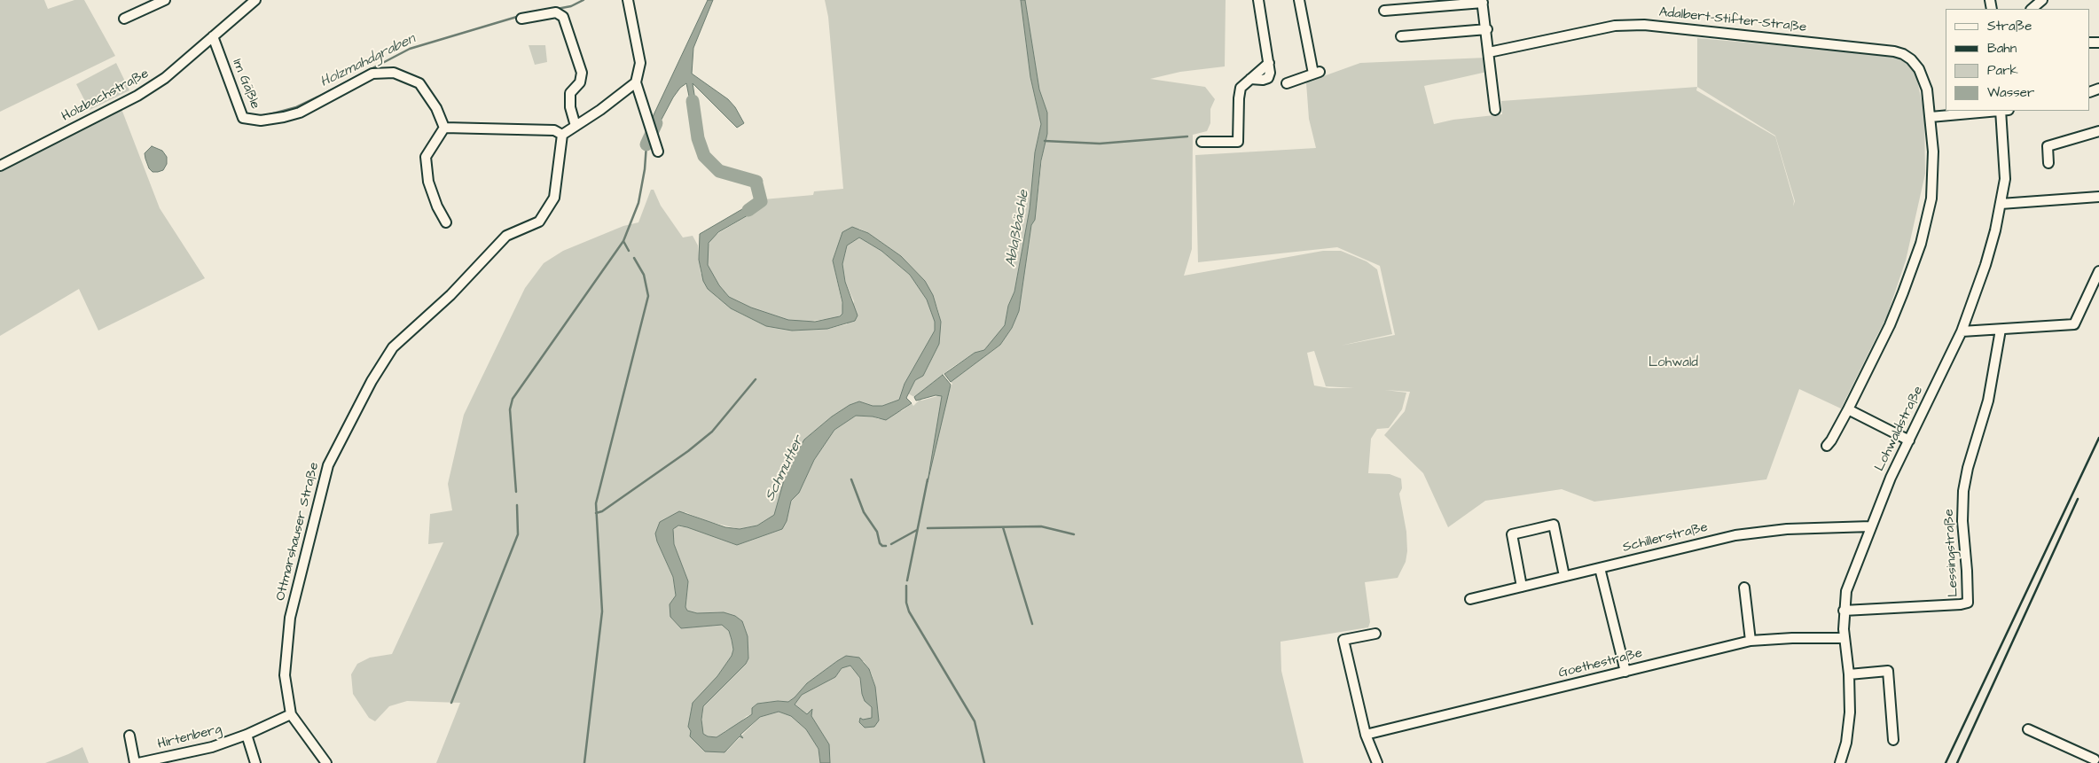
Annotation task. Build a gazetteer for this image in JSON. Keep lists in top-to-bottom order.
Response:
{
  "streets": {
    "street": [
      "Adalbert-Stifter-Straße",
      "Im Gäßle",
      "Holzbachstraße",
      "Lohwaldstraße",
      "Ottmarshauser Straße",
      "Schillerstraße",
      "Lessingstraße",
      "Goethestraße",
      "Hirtenberg"
    ]
  },
  "crossings": [
    ["Im Gäßle", "Holzbachstraße"],
    ["Lohwaldstraße", "Schillerstraße"],
    ["Lohwaldstraße", "Lessingstraße"],
    ["Lohwaldstraße", "Goethestraße"],
    ["Ottmarshauser Straße", "Hirtenberg"]
  ],
  "water": ["Holzmahdgraben", "Ablaßbächle", "Schmutter"],
  "parks": ["Lohwald"],
  "legend": [
    "Straße",
    "Bahn",
    "Park",
    "Wasser"
  ]
}
